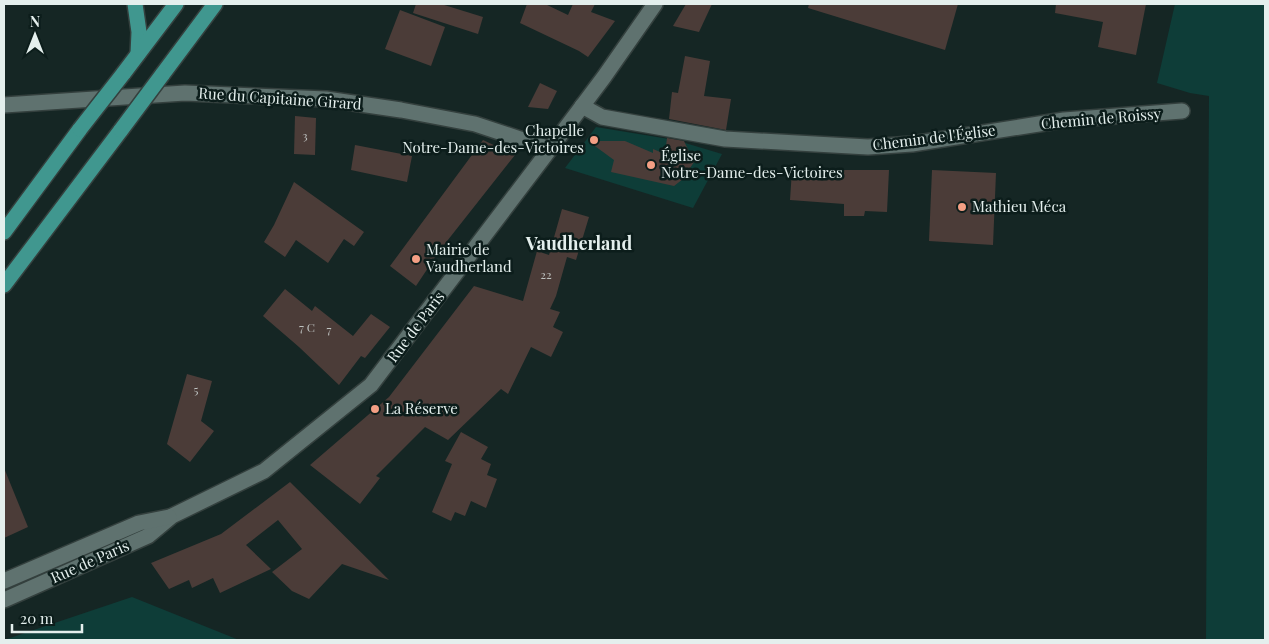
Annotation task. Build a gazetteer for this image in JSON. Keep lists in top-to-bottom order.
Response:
{
  "streets": {
    "street": [
      "Rue du Capitaine Girard",
      "Chemin de Roissy",
      "Chemin de l'Église",
      "Rue de Paris"
    ]
  },
  "crossings": [
    ["Rue du Capitaine Girard", "Rue de Paris"],
    ["Chemin de Roissy", "Chemin de l'Église"],
    ["Chemin de l'Église", "Rue de Paris"]
  ],
  "districts": ["Vaudherland"],
  "places": [
    "Chapelle Notre-Dame-des-Victoires",
    "Église Notre-Dame-des-Victoires",
    "Mathieu Méca",
    "Mairie de Vaudherland",
    "La Réserve"
  ],
  "house_numbers": [
    "3",
    "22",
    "7 C",
    "7",
    "5"
  ],
  "scale_bar": "20 m",
  "north": "top"
}
